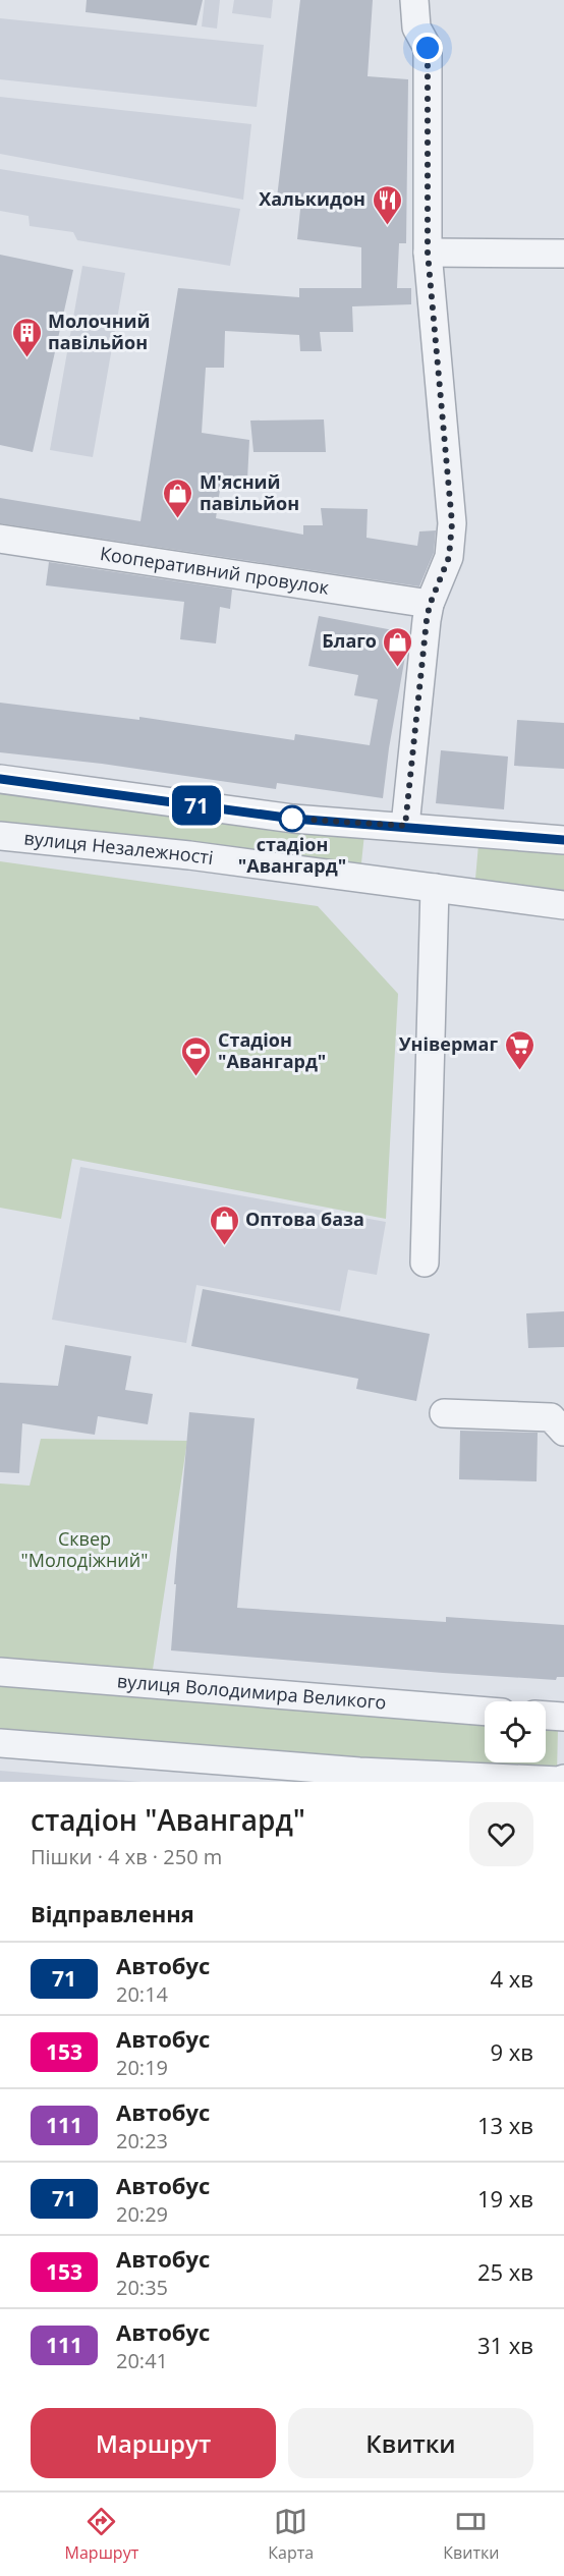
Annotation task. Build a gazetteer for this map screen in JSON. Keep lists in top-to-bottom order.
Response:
{
  "streets": {
    "street": ["Кооперативний провулок", "вулиця Незалежності", "вулиця Володимира Великого"]
  },
  "parks": ["Сквер \"Молодіжний\""],
  "places": {
    "restaurant": ["Халькидон"],
    "building": ["Молочний павільйон"],
    "shop": ["М'ясний павільйон", "Благо", "Оптова база"],
    "other": ["стадіон \"Авангард\""],
    "supermarket": ["Універмаг"],
    "sports": ["Стадіон \"Авангард\""]
  },
  "lines": ["bus line 71"],
  "page": {
    "on_map": "71",
    "heading": [
      ["стадіон \"Авангард\"", "Пішки · 4 хв · 250 m"],
      "Відправлення"
    ],
    "list": [
      {
        "mark": "71",
        "name": "Автобус",
        "note": "20:14",
        "value": "4 хв"
      },
      {
        "mark": "153",
        "name": "Автобус",
        "note": "20:19",
        "value": "9 хв"
      },
      {
        "mark": "111",
        "name": "Автобус",
        "note": "20:23",
        "value": "13 хв"
      },
      {
        "mark": "71",
        "name": "Автобус",
        "note": "20:29",
        "value": "19 хв"
      },
      {
        "mark": "153",
        "name": "Автобус",
        "note": "20:35",
        "value": "25 хв"
      },
      {
        "mark": "111",
        "name": "Автобус",
        "note": "20:41",
        "value": "31 хв"
      }
    ],
    "buttons": ["Маршрут", "Квитки"],
    "tabs": ["Маршрут", "Карта", "Квитки"]
  }
}
